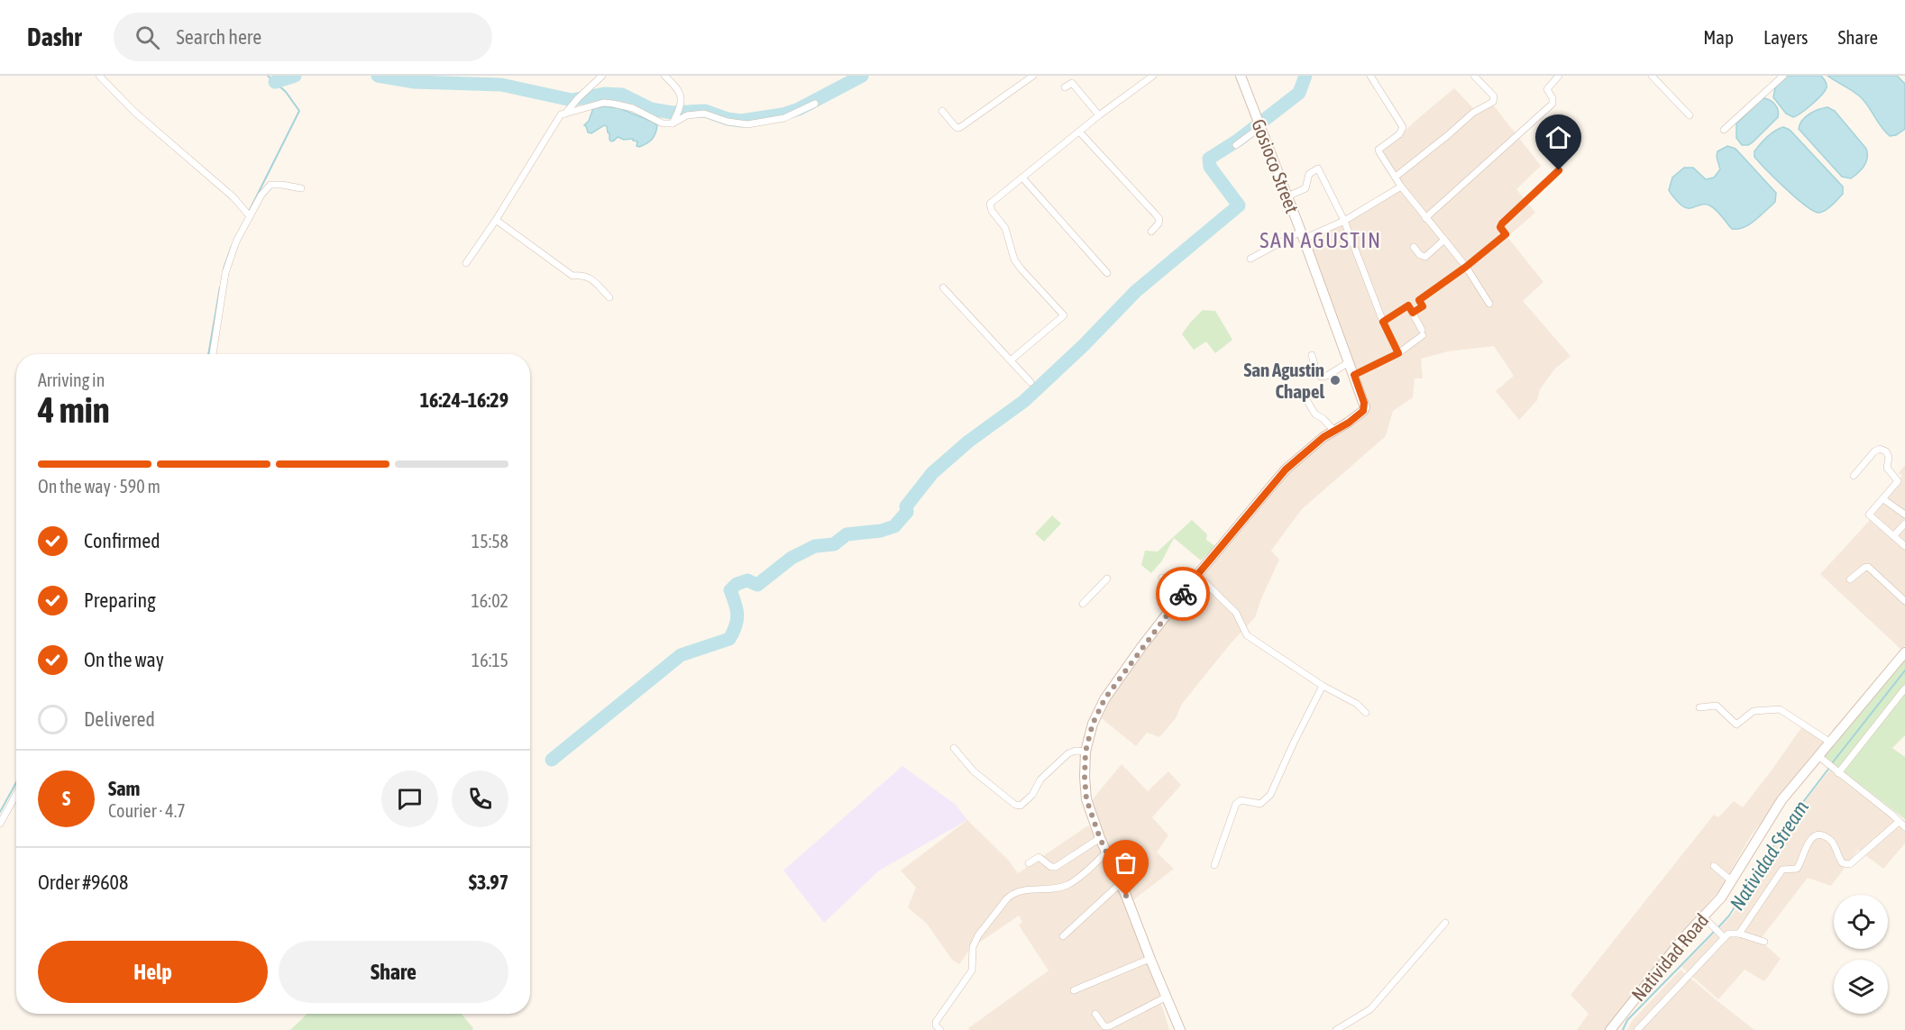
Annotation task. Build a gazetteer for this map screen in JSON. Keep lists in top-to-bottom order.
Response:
{
  "streets": {
    "street": ["Gosioco Street", "Natividad Road"]
  },
  "districts": ["SAN AGUSTIN"],
  "water": ["Natividad Stream"],
  "places": ["San Agustin Chapel"],
  "page": {
    "header": "Dashr",
    "search": "Search here",
    "nav": ["Map", "Layers", "Share"],
    "heading": ["4 min", "Arriving in", "16:24–16:29"],
    "panel": [
      "Sam",
      "Courier · 4.7",
      "Order #9608",
      "$3.97"
    ],
    "bar": "On the way · 590 m",
    "list": [
      ["Confirmed", "15:58"],
      ["Preparing", "16:02"],
      ["On the way", "16:15"],
      "Delivered"
    ],
    "round": "S",
    "buttons": ["Help", "Share"]
  }
}
